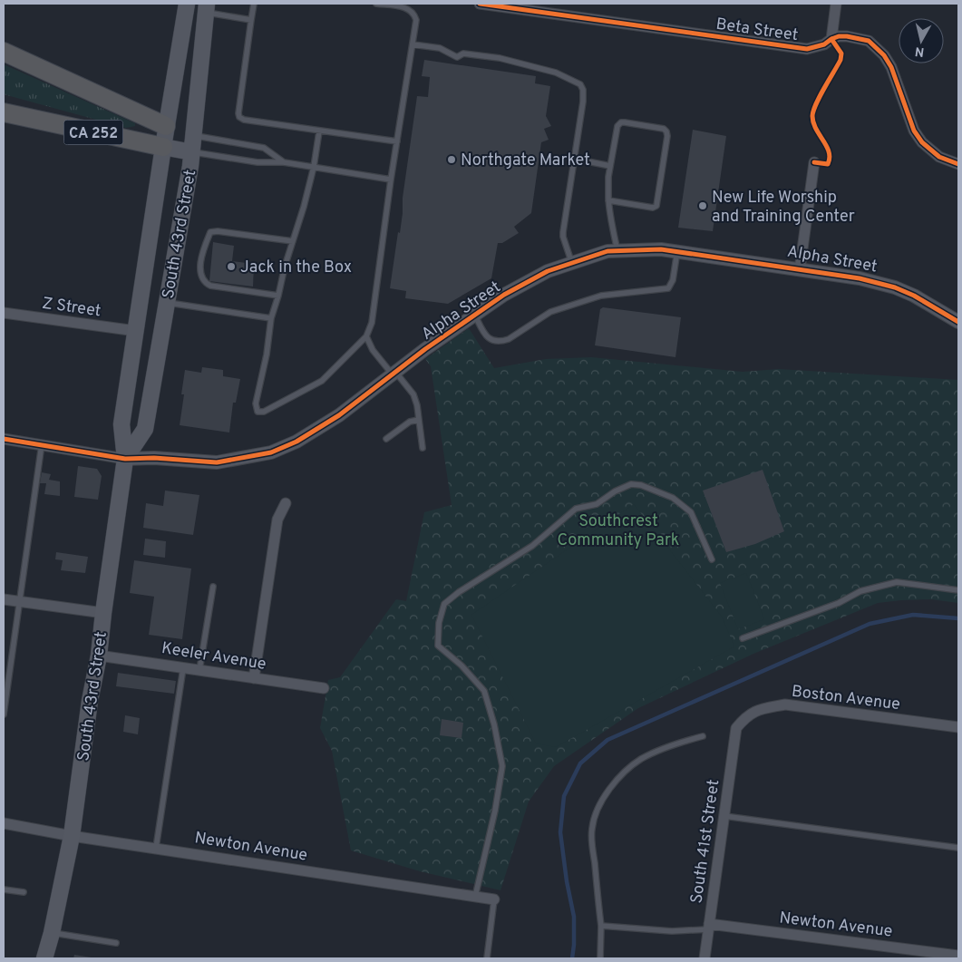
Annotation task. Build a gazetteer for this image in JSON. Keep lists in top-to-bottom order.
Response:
{
  "streets": {
    "highway": ["CA 252"],
    "main road": ["South 43rd Street"],
    "street": [
      "Beta Street",
      "Alpha Street",
      "Z Street",
      "Keeler Avenue",
      "Boston Avenue",
      "South 41st Street",
      "Newton Avenue"
    ]
  },
  "crossings": [
    ["CA 252", "South 43rd Street"],
    ["South 43rd Street", "Alpha Street"],
    ["South 43rd Street", "Z Street"],
    ["South 43rd Street", "Keeler Avenue"],
    ["South 43rd Street", "Newton Avenue"],
    ["Boston Avenue", "South 41st Street"],
    ["South 41st Street", "Newton Avenue"]
  ],
  "parks": ["Southcrest Community Park"],
  "places": ["Northgate Market", "New Life Worship and Training Center", "Jack in the Box"],
  "north": "bottom"
}
